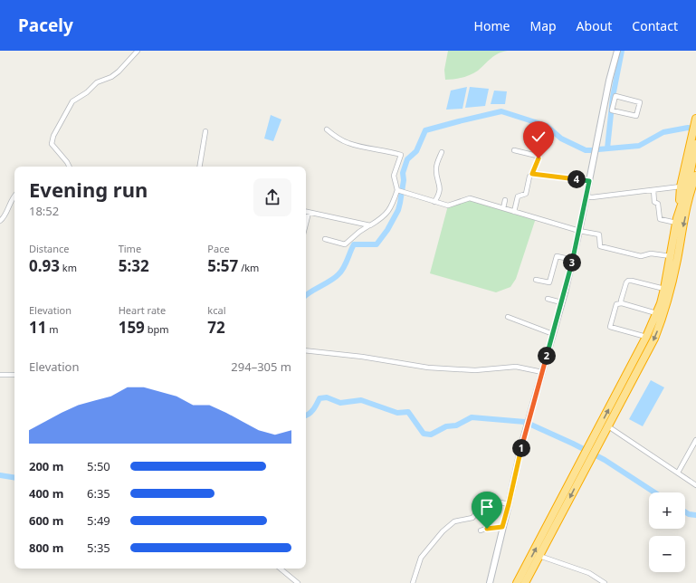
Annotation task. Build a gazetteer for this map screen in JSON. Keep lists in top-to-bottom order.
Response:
{
  "page": {
    "header": "Pacely",
    "nav": [
      "Home",
      "Map",
      "About",
      "Contact"
    ],
    "heading": ["Evening run", "18:52"],
    "pins": [
      "4",
      "3",
      "2",
      "1"
    ],
    "stats": [
      ["Distance", "0.93 km"],
      ["Time", "5:32"],
      ["Pace", "5:57 /km"],
      ["Elevation", "11 m"],
      ["Heart rate", "159 bpm"],
      ["kcal", "72"]
    ],
    "chart": ["Elevation", "294–305 m"],
    "list": [
      {
        "name": "200 m",
        "note": "5:50"
      },
      {
        "name": "400 m",
        "note": "6:35"
      },
      {
        "name": "600 m",
        "note": "5:49"
      },
      {
        "name": "800 m",
        "note": "5:35"
      }
    ],
    "map_buttons": ["+", "−"]
  }
}
